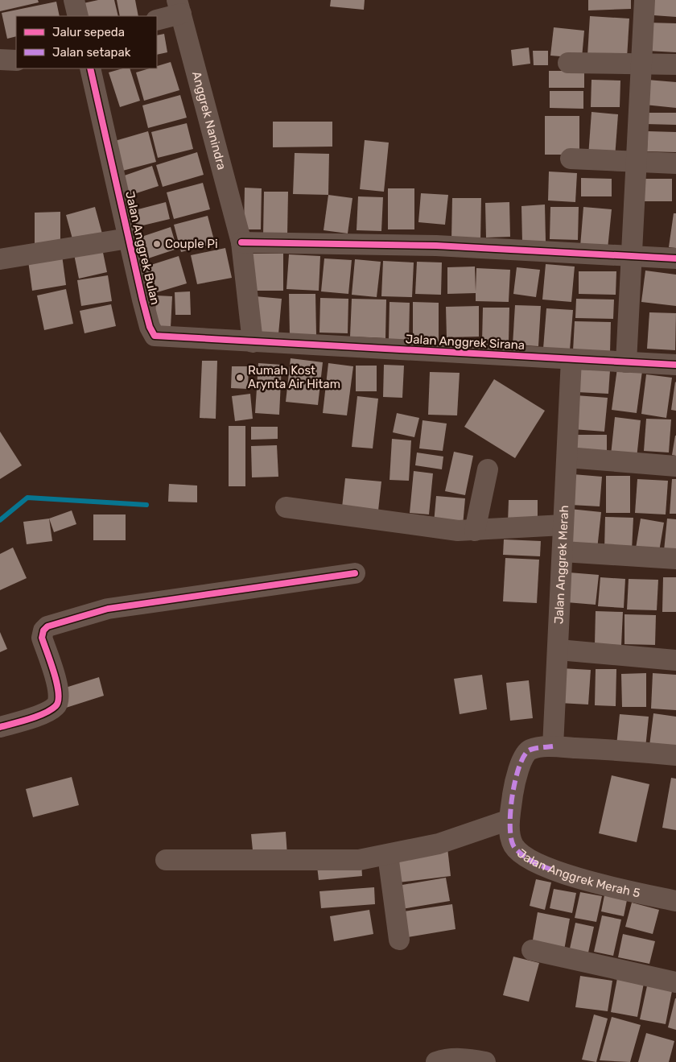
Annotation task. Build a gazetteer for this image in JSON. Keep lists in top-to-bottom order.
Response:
{
  "streets": {
    "street": [
      "Anggrek Nanindra",
      "Jalan Anggrek Bulan",
      "Jalan Anggrek Sirana",
      "Jalan Anggrek Merah",
      "Jalan Anggrek Merah 5"
    ]
  },
  "crossings": [
    ["Anggrek Nanindra", "Jalan Anggrek Bulan"],
    ["Anggrek Nanindra", "Jalan Anggrek Sirana"],
    ["Jalan Anggrek Bulan", "Jalan Anggrek Sirana"],
    ["Jalan Anggrek Sirana", "Jalan Anggrek Merah"],
    ["Jalan Anggrek Merah", "Jalan Anggrek Merah 5"]
  ],
  "places": ["Couple Pi", "Rumah Kost Arynta Air Hitam"],
  "legend": ["Jalur sepeda", "Jalan setapak"]
}
